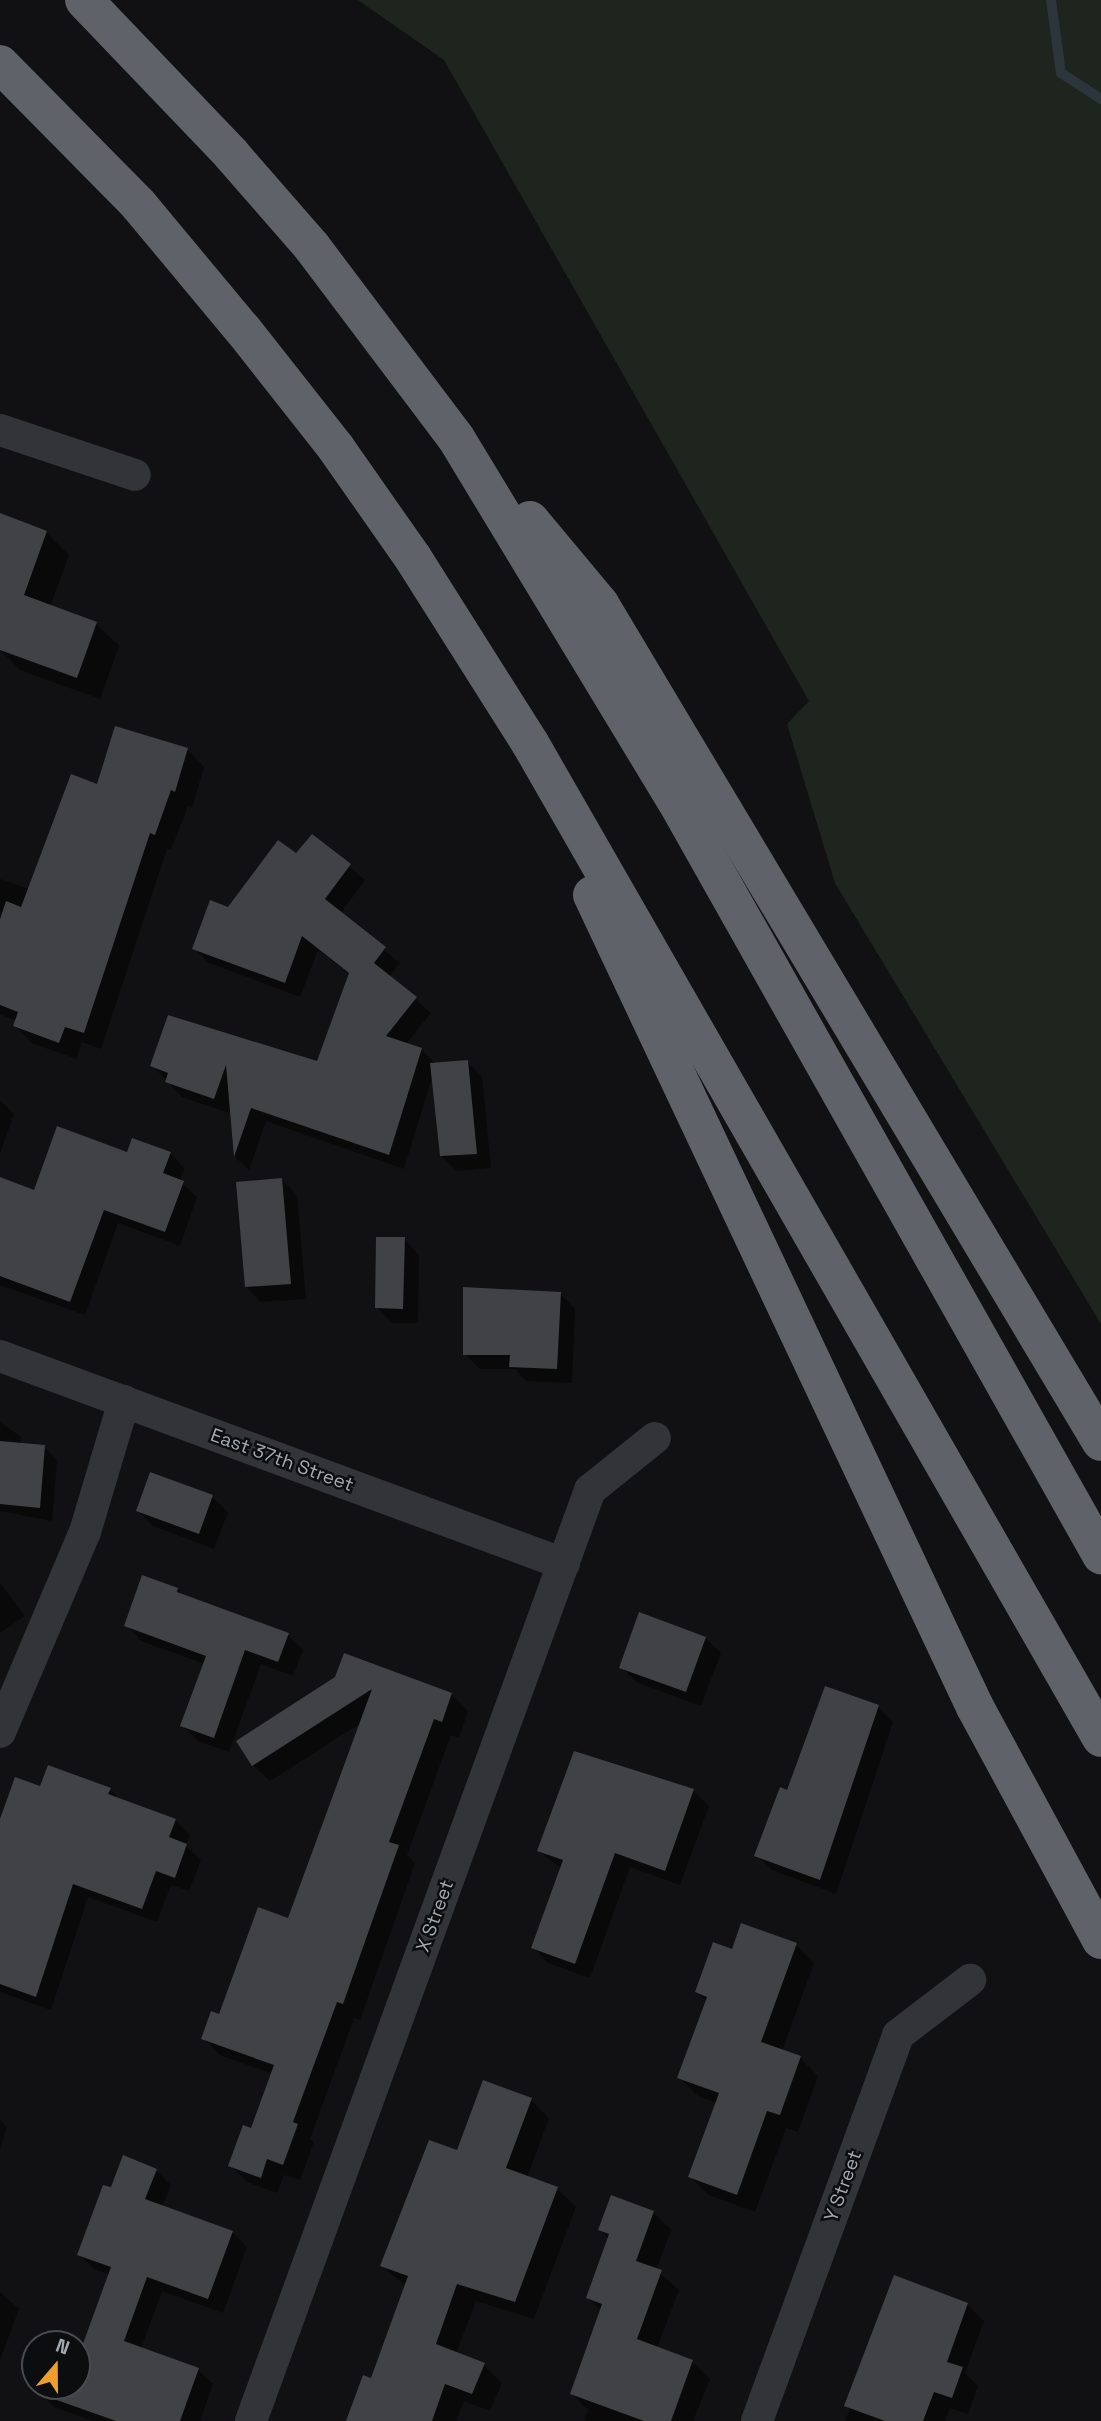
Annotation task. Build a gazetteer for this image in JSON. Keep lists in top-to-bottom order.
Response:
{
  "streets": {
    "street": ["East 37th Street", "X Street", "Y Street"]
  },
  "crossings": [
    ["East 37th Street", "X Street"]
  ],
  "north": "top"
}
